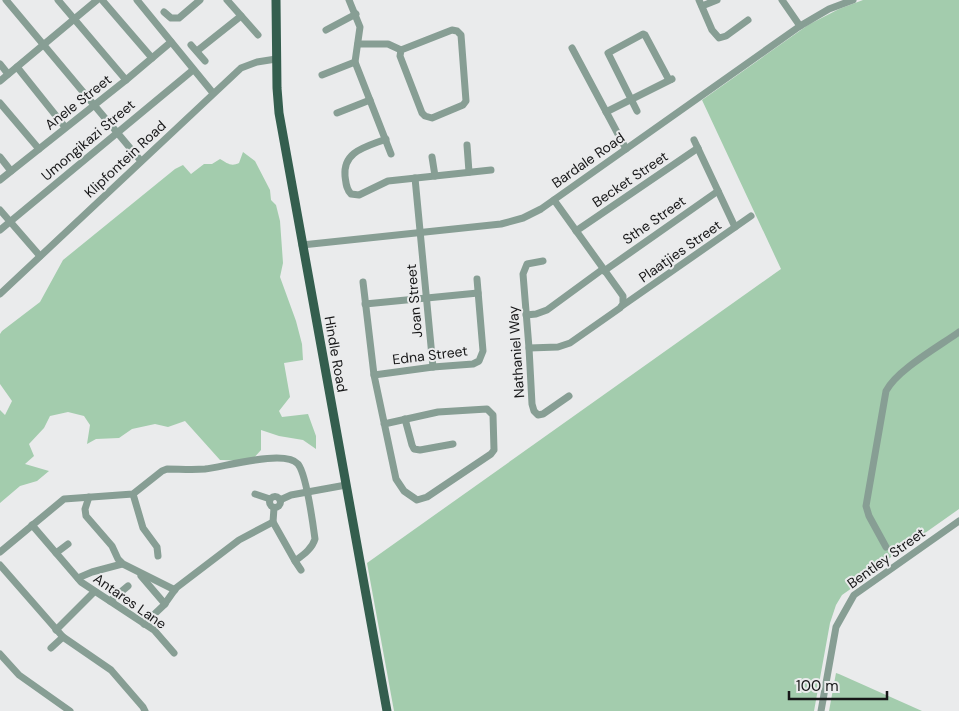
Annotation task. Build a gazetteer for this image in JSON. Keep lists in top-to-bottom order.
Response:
{
  "streets": {
    "main road": ["Hindle Road"],
    "street": [
      "Anele Street",
      "Umongikazi Street",
      "Klipfontein Road",
      "Bardale Road",
      "Becket Street",
      "Sthe Street",
      "Plaatjies Street",
      "Joan Street",
      "Nathaniel Way",
      "Edna Street",
      "Bentley Street",
      "Antares Lane"
    ]
  },
  "crossings": [
    ["Klipfontein Road", "Hindle Road"],
    ["Bardale Road", "Joan Street"],
    ["Bardale Road", "Hindle Road"],
    ["Sthe Street", "Nathaniel Way"],
    ["Plaatjies Street", "Nathaniel Way"],
    ["Joan Street", "Edna Street"]
  ],
  "scale_bar": "100 m"
}
